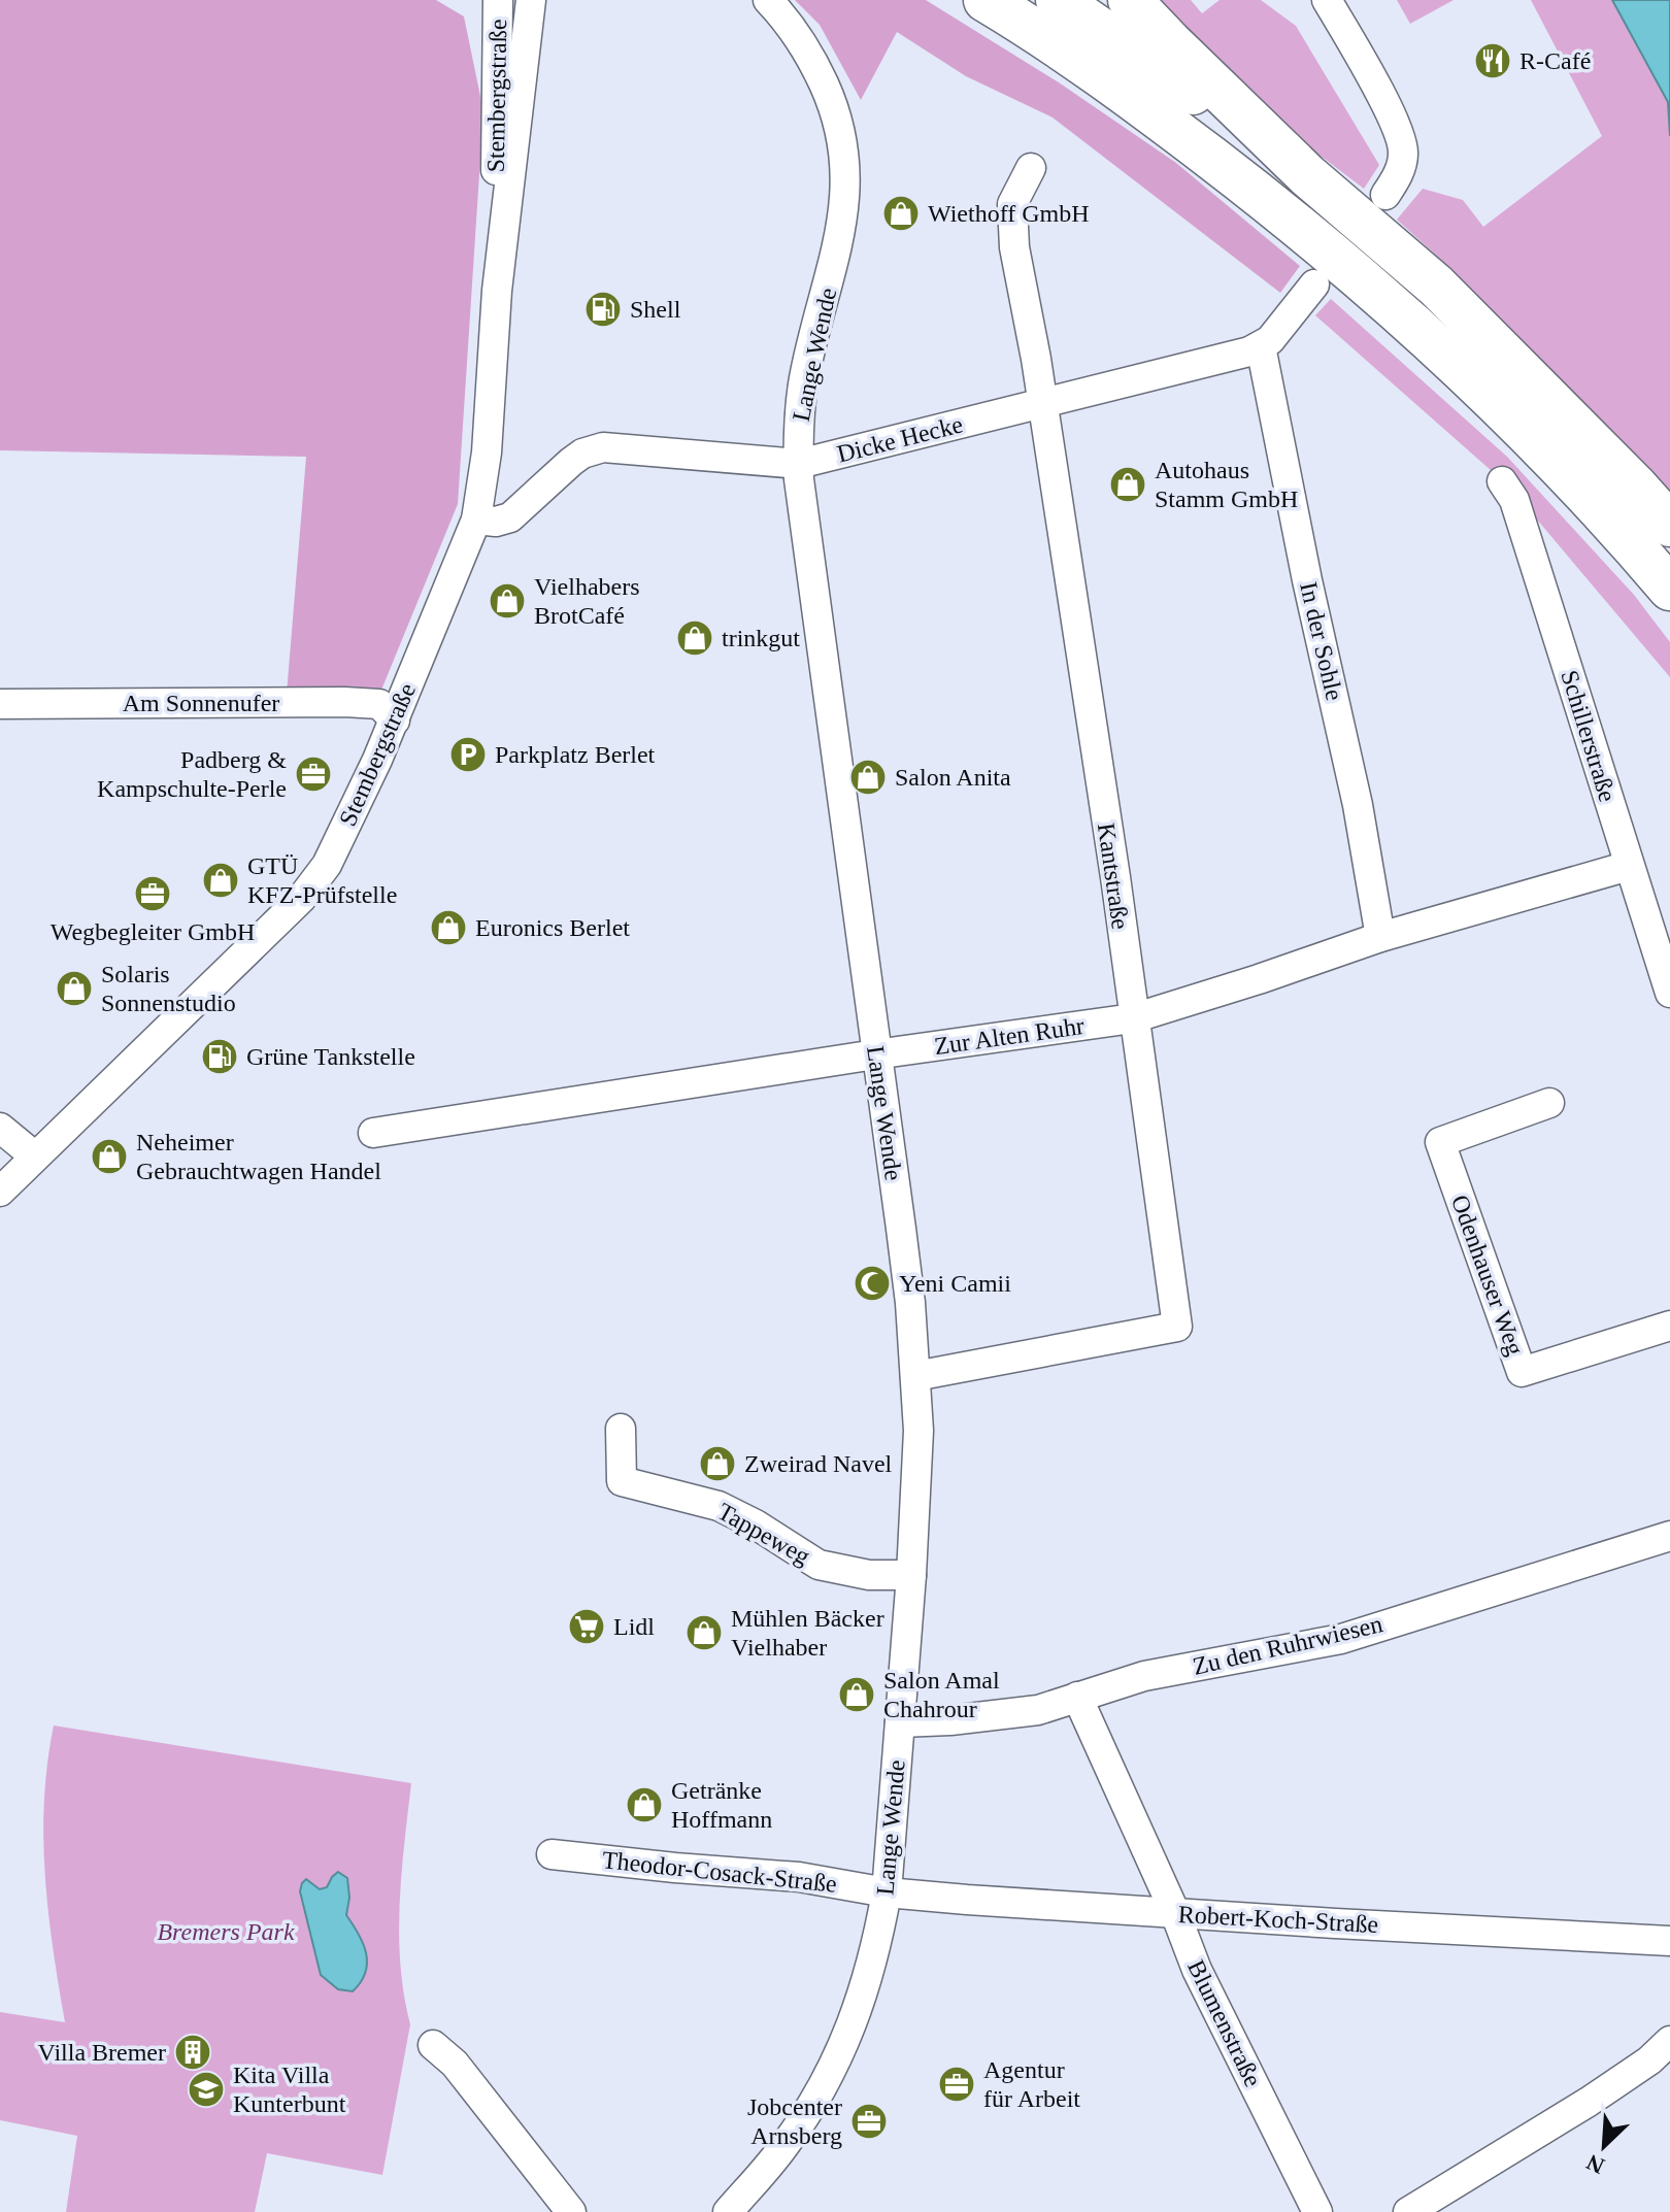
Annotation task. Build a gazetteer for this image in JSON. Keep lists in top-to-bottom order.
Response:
{
  "streets": {
    "street": [
      "Stembergstraße",
      "Lange Wende",
      "Dicke Hecke",
      "In der Sohle",
      "Am Sonnenufer",
      "Schillerstraße",
      "Kantstraße",
      "Zur Alten Ruhr",
      "Odenhauser Weg",
      "Tappeweg",
      "Zu den Ruhrwiesen",
      "Theodor-Cosack-Straße",
      "Robert-Koch-Straße",
      "Blumenstraße"
    ]
  },
  "crossings": [
    ["Stembergstraße", "Dicke Hecke"],
    ["Stembergstraße", "Am Sonnenufer"],
    ["Lange Wende", "Dicke Hecke"],
    ["Lange Wende", "Kantstraße"],
    ["Lange Wende", "Zur Alten Ruhr"],
    ["Lange Wende", "Tappeweg"],
    ["Lange Wende", "Zu den Ruhrwiesen"],
    ["Lange Wende", "Theodor-Cosack-Straße"],
    ["Lange Wende", "Robert-Koch-Straße"],
    ["Dicke Hecke", "In der Sohle"],
    ["Dicke Hecke", "Kantstraße"],
    ["In der Sohle", "Zur Alten Ruhr"],
    ["Schillerstraße", "Zur Alten Ruhr"],
    ["Kantstraße", "Zur Alten Ruhr"],
    ["Zu den Ruhrwiesen", "Blumenstraße"],
    ["Theodor-Cosack-Straße", "Robert-Koch-Straße"],
    ["Robert-Koch-Straße", "Blumenstraße"]
  ],
  "parks": ["Bremers Park"],
  "places": {
    "restaurant": ["R-Café"],
    "shop": [
      "Wiethoff GmbH",
      "Autohaus Stamm GmbH",
      "Vielhabers BrotCafé",
      "trinkgut",
      "Salon Anita",
      "GTÜ KFZ-Prüfstelle",
      "Euronics Berlet",
      "Solaris Sonnenstudio",
      "Neheimer Gebrauchtwagen Handel",
      "Zweirad Navel",
      "Mühlen Bäcker Vielhaber",
      "Salon Amal Chahrour",
      "Getränke Hoffmann"
    ],
    "fuel station": ["Shell", "Grüne Tankstelle"],
    "parking": ["Parkplatz Berlet"],
    "office": [
      "Padberg & Kampschulte-Perle",
      "Wegbegleiter GmbH",
      "Agentur für Arbeit",
      "Jobcenter Arnsberg"
    ],
    "mosque": ["Yeni Camii"],
    "supermarket": ["Lidl"],
    "building": ["Villa Bremer"],
    "school or university": ["Kita Villa Kunterbunt"]
  },
  "north": "bottom left"
}
